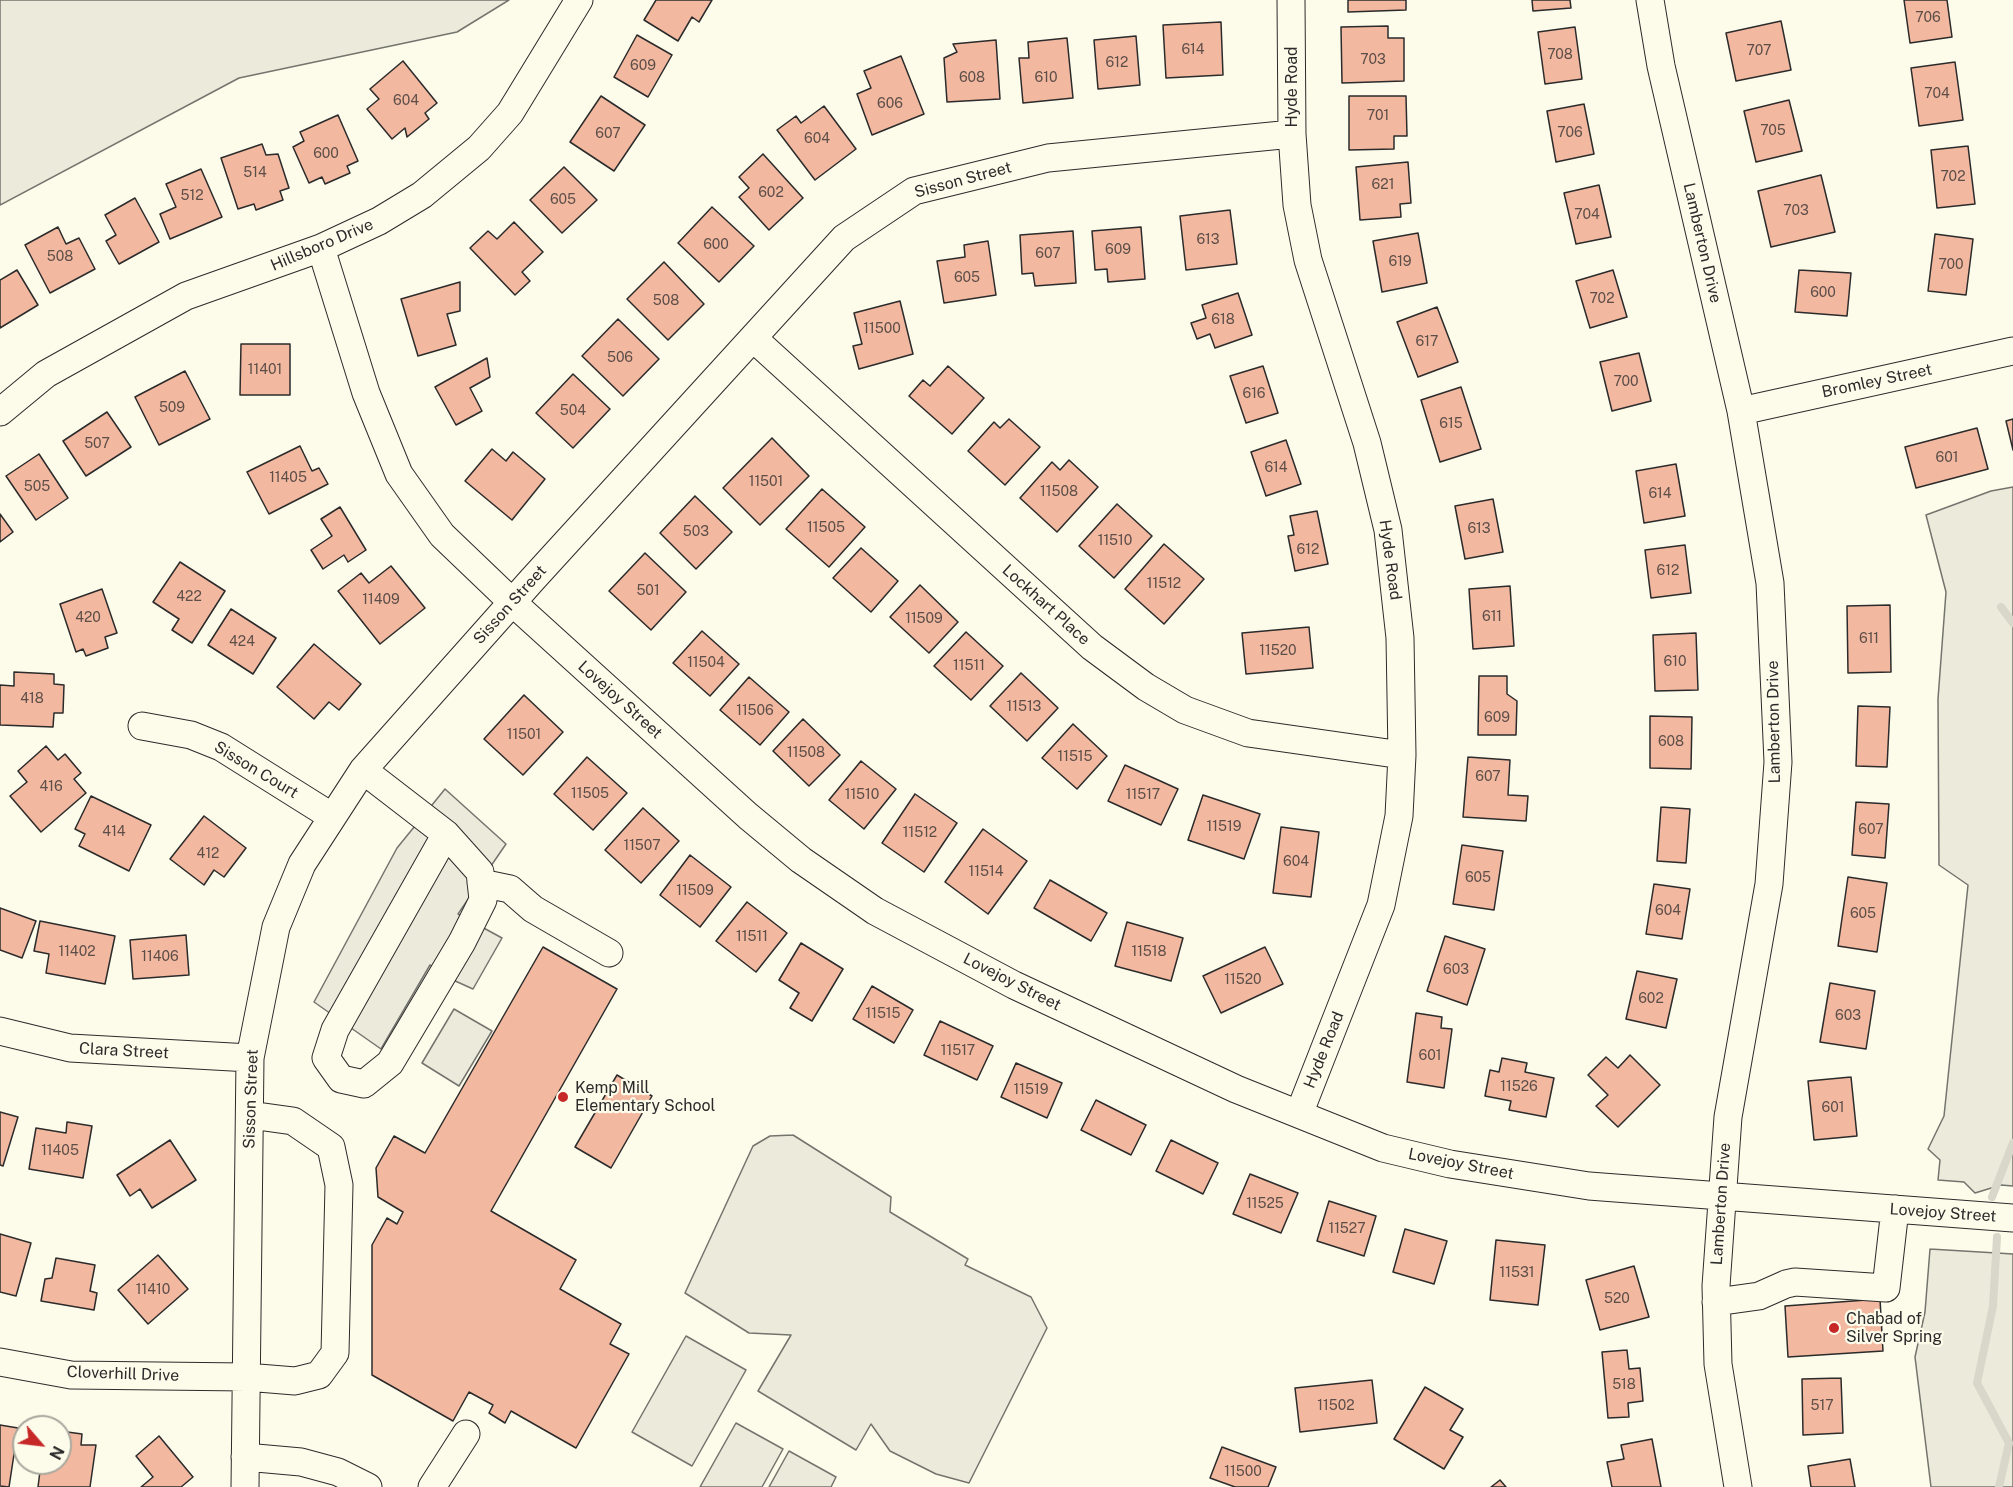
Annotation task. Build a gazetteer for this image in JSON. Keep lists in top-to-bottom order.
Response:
{
  "streets": {
    "street": [
      "Hyde Road",
      "Sisson Street",
      "Lamberton Drive",
      "Hillsboro Drive",
      "Bromley Street",
      "Lockhart Place",
      "Lovejoy Street",
      "Sisson Court",
      "Clara Street",
      "Cloverhill Drive"
    ]
  },
  "crossings": [
    ["Hyde Road", "Sisson Street"],
    ["Hyde Road", "Lockhart Place"],
    ["Hyde Road", "Lovejoy Street"],
    ["Sisson Street", "Lockhart Place"],
    ["Sisson Street", "Lovejoy Street"],
    ["Sisson Street", "Sisson Court"],
    ["Sisson Street", "Clara Street"],
    ["Sisson Street", "Cloverhill Drive"],
    ["Lamberton Drive", "Bromley Street"],
    ["Lamberton Drive", "Lovejoy Street"],
    ["Hillsboro Drive", "Lovejoy Street"]
  ],
  "places": ["Kemp Mill Elementary School", "Chabad of Silver Spring"],
  "house_numbers": [
    "706",
    "614",
    "707",
    "708",
    "703",
    "612",
    "609",
    "608",
    "610",
    "704",
    "604",
    "606",
    "701",
    "705",
    "706",
    "607",
    "604",
    "600",
    "514",
    "702",
    "621",
    "602",
    "512",
    "605",
    "703",
    "704",
    "613",
    "600",
    "609",
    "607",
    "508",
    "619",
    "700",
    "605",
    "600",
    "702",
    "508",
    "618",
    "11500",
    "617",
    "506",
    "11401",
    "700",
    "616",
    "509",
    "504",
    "615",
    "507",
    "601",
    "614",
    "11405",
    "11501",
    "505",
    "11508",
    "614",
    "11505",
    "613",
    "503",
    "11510",
    "612",
    "612",
    "11512",
    "501",
    "422",
    "11409",
    "611",
    "420",
    "11509",
    "611",
    "424",
    "11520",
    "610",
    "11504",
    "11511",
    "418",
    "11513",
    "11506",
    "609",
    "11501",
    "608",
    "11508",
    "11515",
    "607",
    "416",
    "11505",
    "11510",
    "11517",
    "11519",
    "607",
    "414",
    "11512",
    "11507",
    "412",
    "604",
    "11514",
    "605",
    "11509",
    "604",
    "605",
    "11511",
    "11402",
    "11518",
    "11406",
    "603",
    "11520",
    "602",
    "11515",
    "603",
    "11517",
    "601",
    "11526",
    "11519",
    "601",
    "11405",
    "11525",
    "11527",
    "11531",
    "11410",
    "520",
    "518",
    "11502",
    "517",
    "11500"
  ],
  "north": "bottom right"
}
